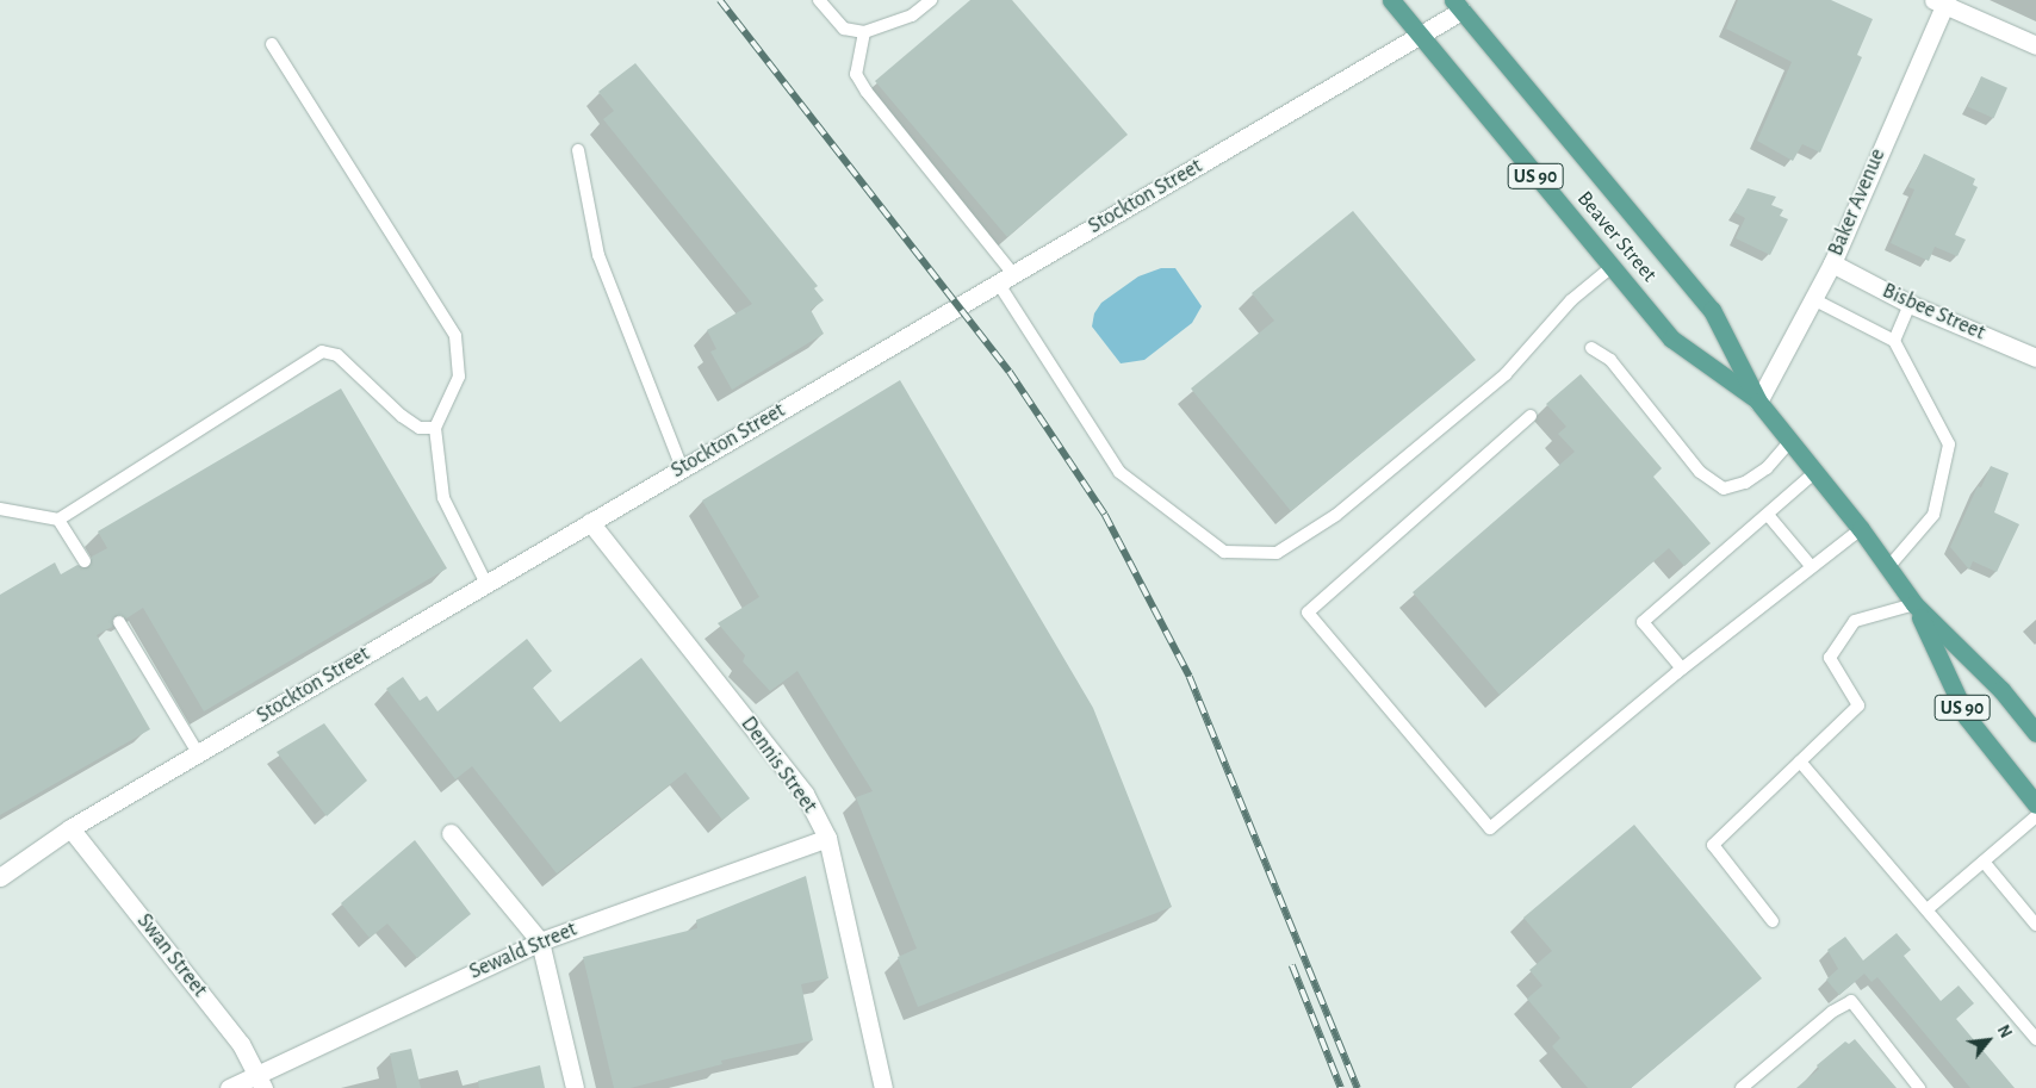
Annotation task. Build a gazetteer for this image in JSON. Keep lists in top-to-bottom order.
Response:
{
  "streets": {
    "main road": ["US 90", "Beaver Street"],
    "street": [
      "Stockton Street",
      "Baker Avenue",
      "Bisbee Street",
      "Dennis Street",
      "Sewald Street",
      "Swan Street"
    ]
  },
  "crossings": [
    ["Stockton Street", "Beaver Street"],
    ["Stockton Street", "Dennis Street"],
    ["Stockton Street", "Swan Street"],
    ["Baker Avenue", "Beaver Street"],
    ["Baker Avenue", "Bisbee Street"],
    ["Dennis Street", "Sewald Street"],
    ["Sewald Street", "Swan Street"]
  ],
  "north": "top right"
}
